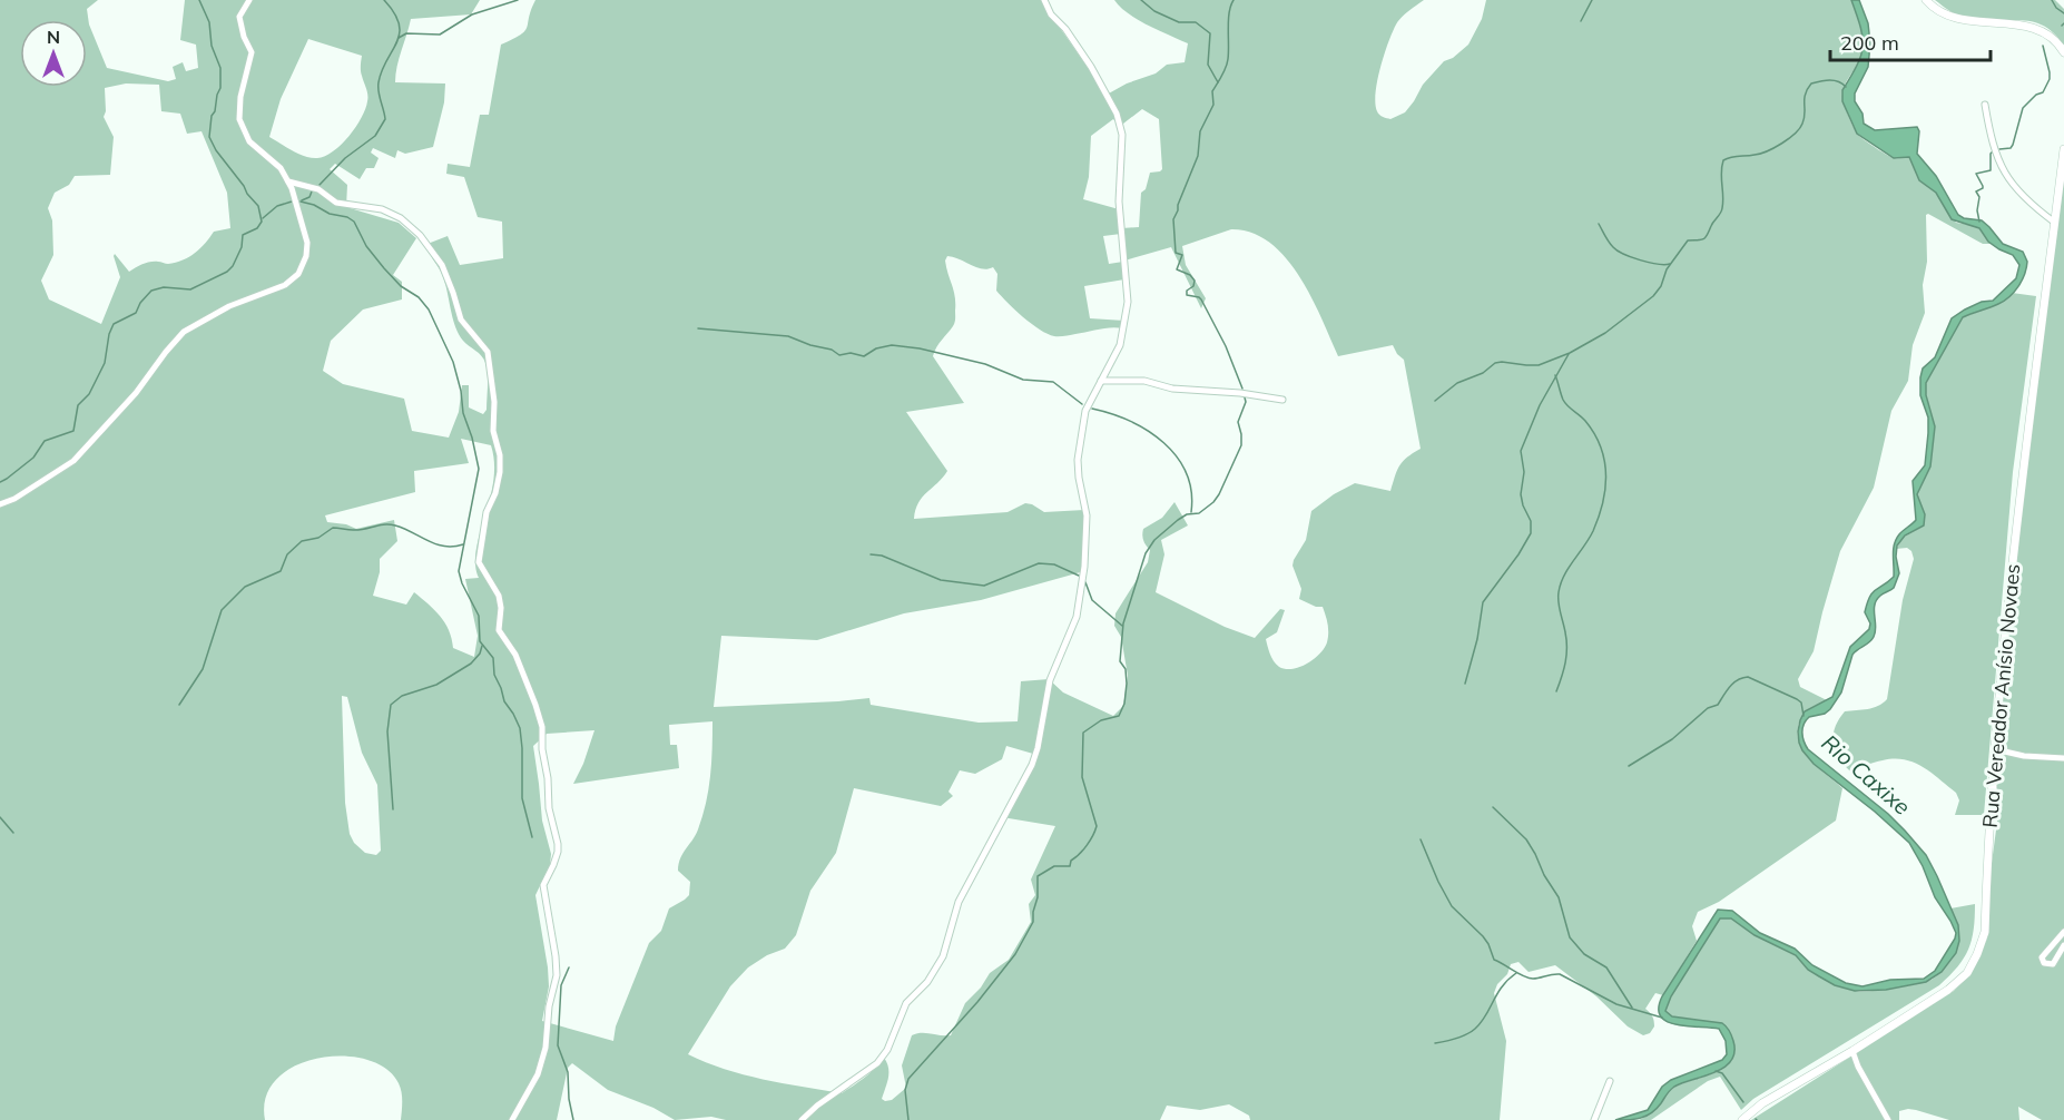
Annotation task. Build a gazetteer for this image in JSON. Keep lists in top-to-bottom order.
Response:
{
  "streets": {
    "main road": ["Rua Vereador Anísio Novaes"]
  },
  "water": ["Rio Caxixe"],
  "scale_bar": "200 m",
  "north": "top"
}
